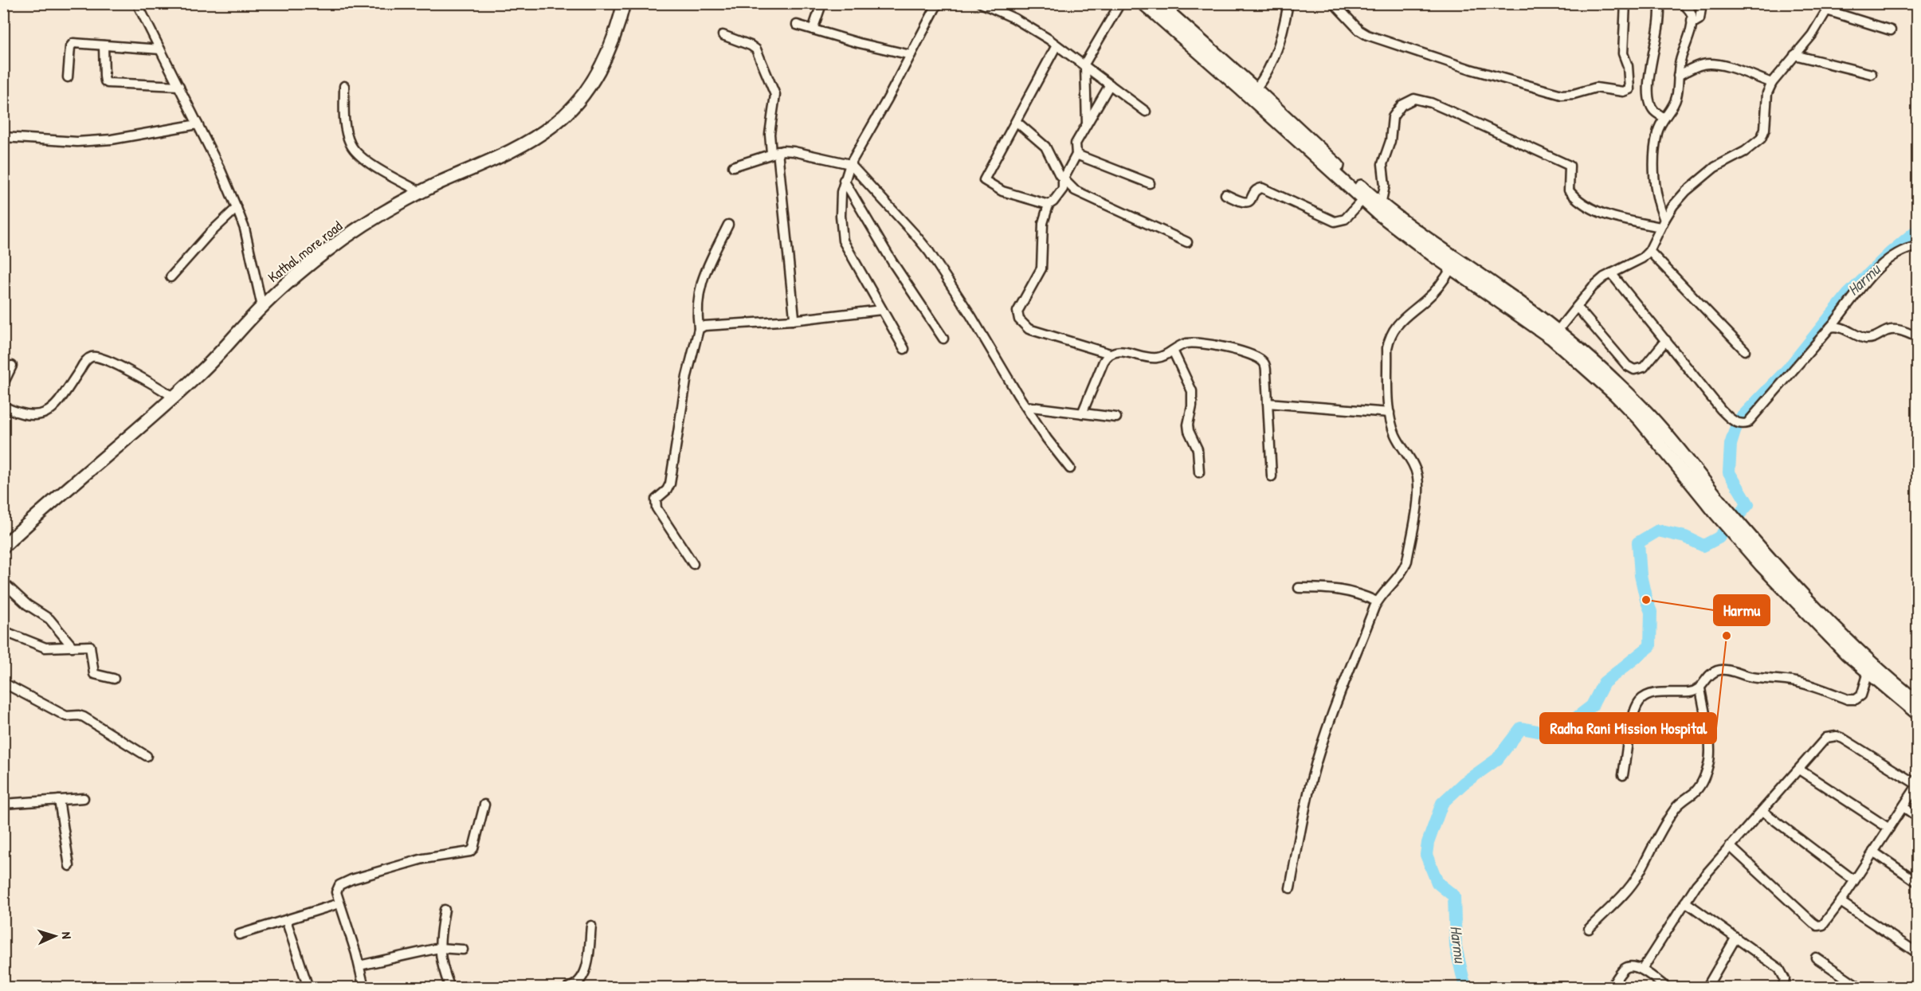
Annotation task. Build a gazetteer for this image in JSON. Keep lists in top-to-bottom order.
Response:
{
  "streets": {
    "street": ["Kathal more road"]
  },
  "water": ["Harmu"],
  "places": ["Harmu", "Radha Rani Mission Hospital"],
  "north": "right"
}
